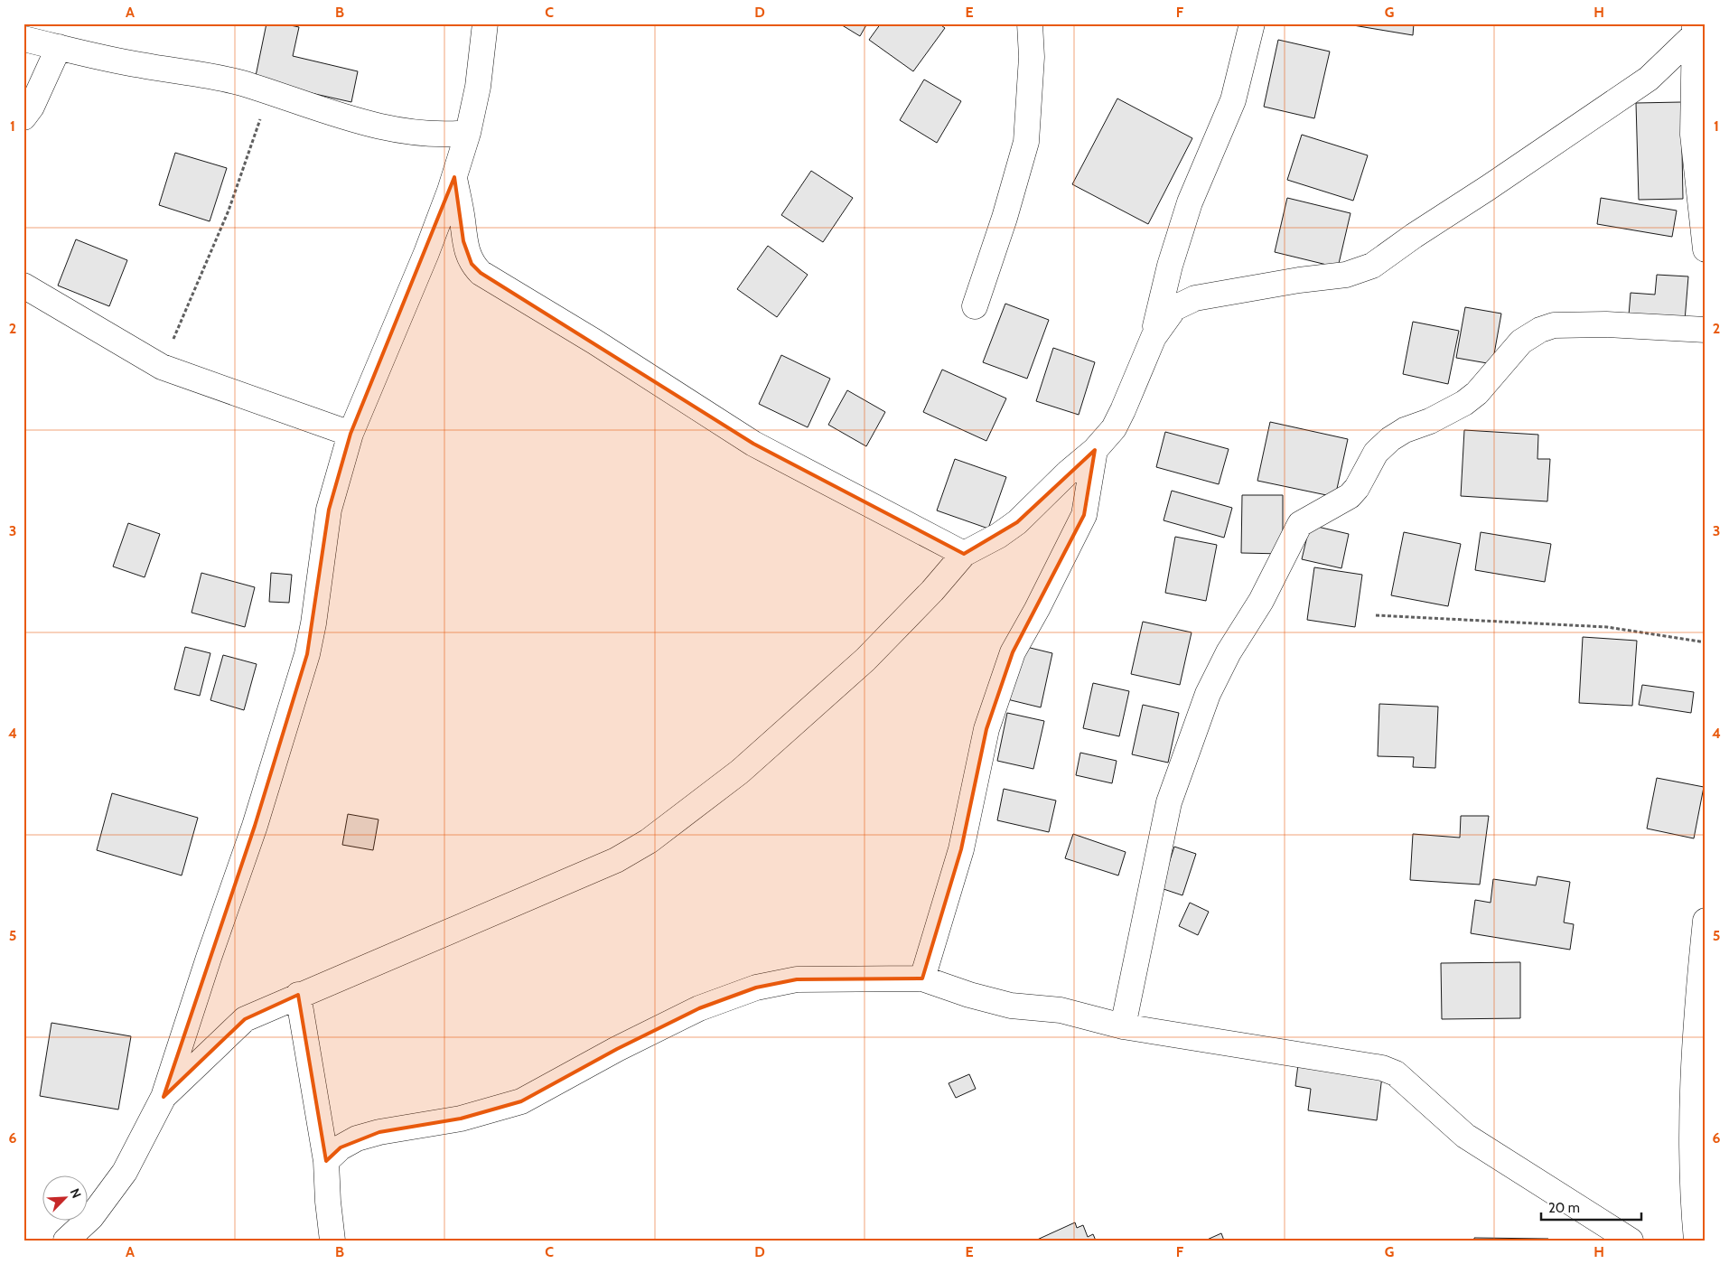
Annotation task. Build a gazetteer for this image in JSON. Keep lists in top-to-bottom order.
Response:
{
  "scale_bar": "20 m",
  "north": "top right",
  "grid": {
    "columns": [
      "A",
      "B",
      "C",
      "D",
      "E",
      "F",
      "G",
      "H"
    ],
    "rows": [
      "1",
      "2",
      "3",
      "4",
      "5",
      "6"
    ]
  }
}
